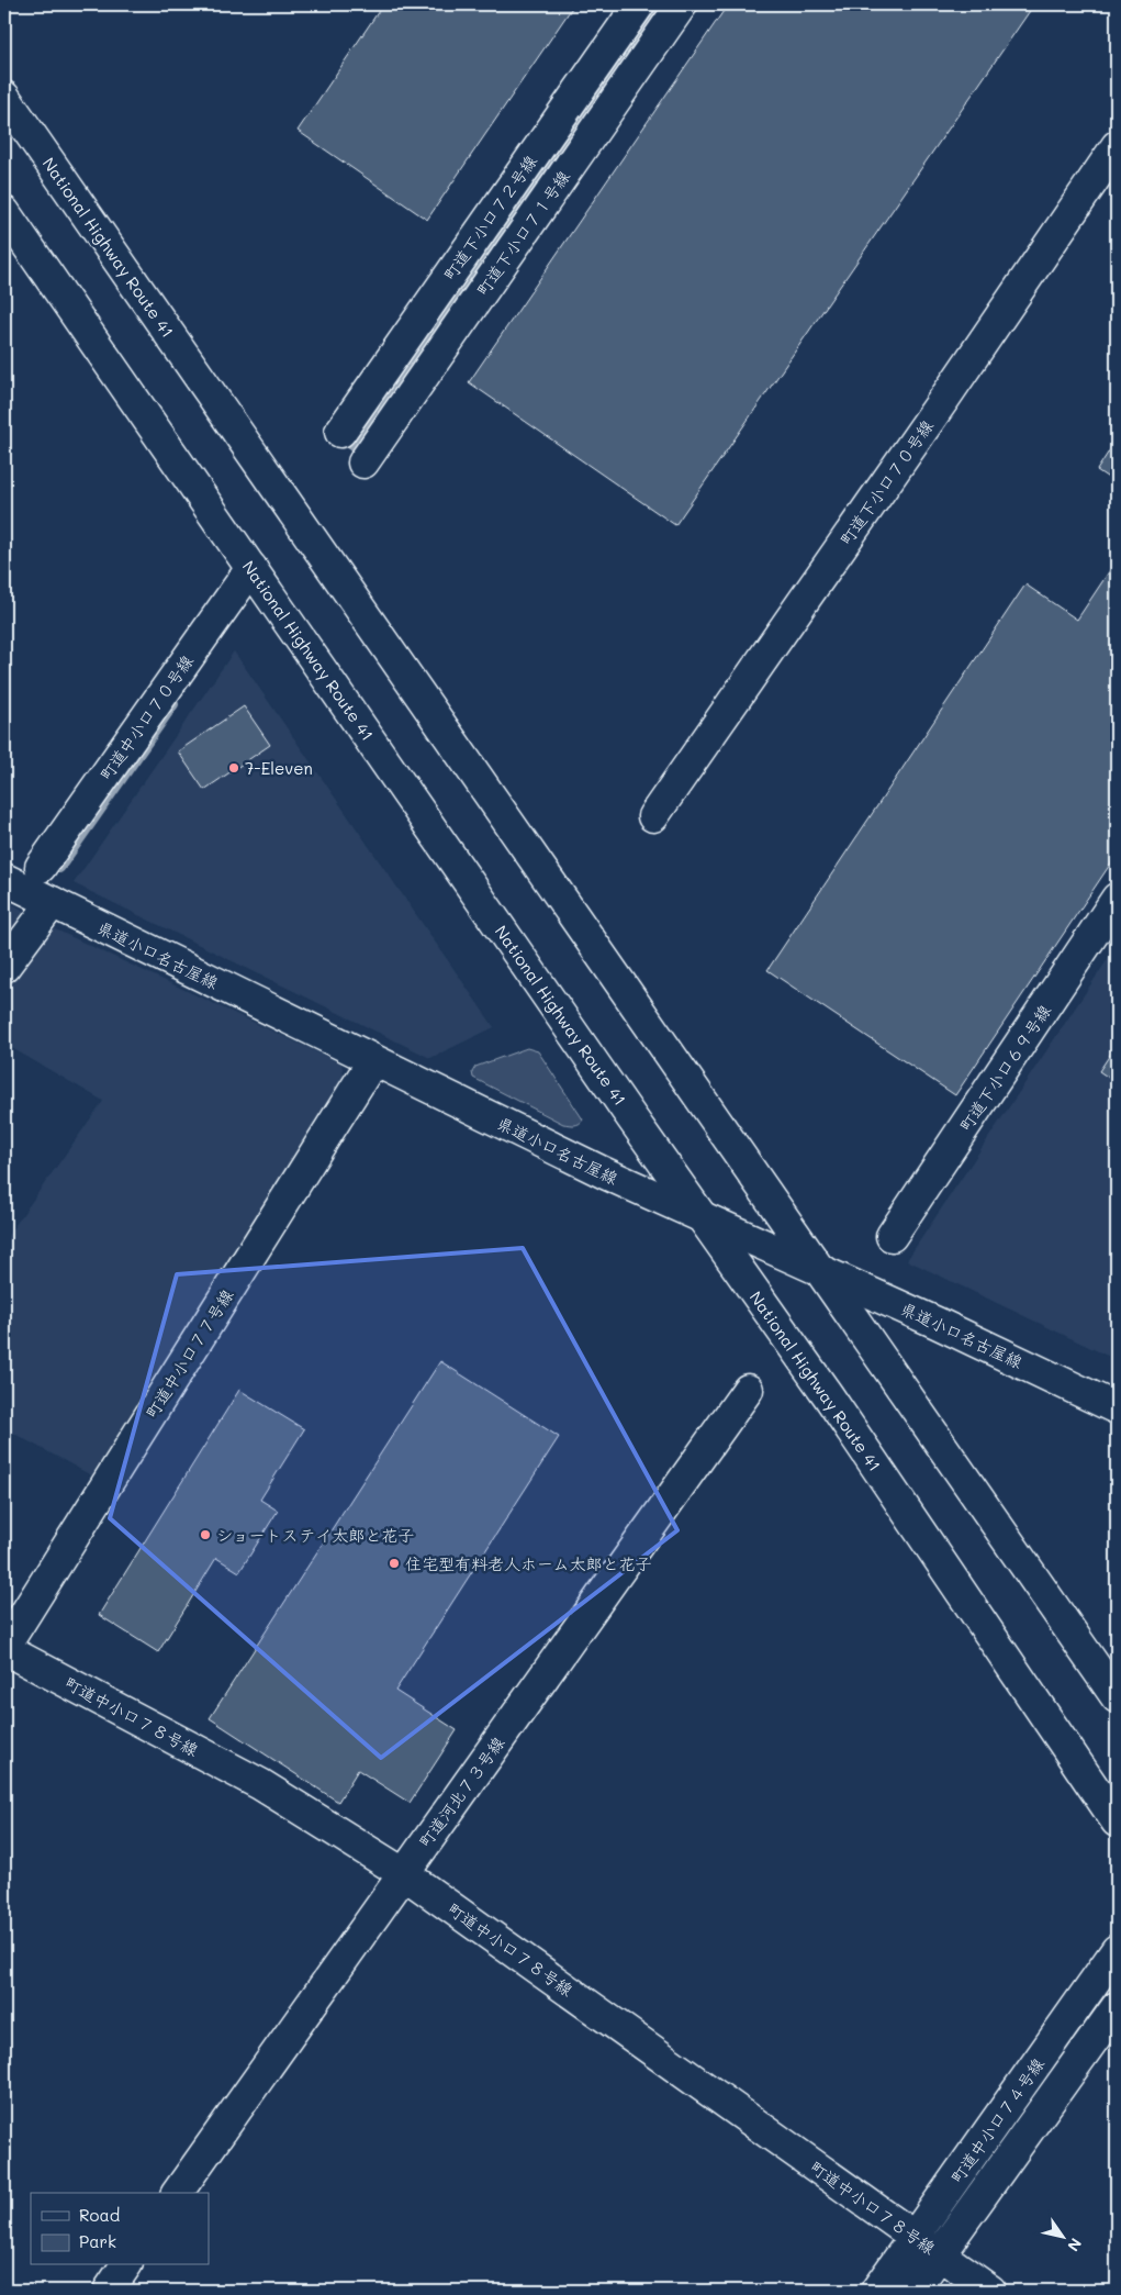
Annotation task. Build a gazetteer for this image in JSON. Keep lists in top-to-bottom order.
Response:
{
  "streets": {
    "main road": [
      "町道下小口７２号線",
      "町道下小口７１号線",
      "National Highway Route 41",
      "町道下小口７０号線",
      "町道中小口７０号線",
      "県道小口名古屋線",
      "町道下小口６９号線",
      "町道中小口７７号線",
      "町道中小口７８号線",
      "町道河北７３号線",
      "町道中小口７４号線"
    ]
  },
  "crossings": [
    ["National Highway Route 41", "町道中小口７０号線"],
    ["National Highway Route 41", "県道小口名古屋線"],
    ["県道小口名古屋線", "町道中小口７７号線"],
    ["町道中小口７７号線", "町道中小口７８号線"],
    ["町道中小口７８号線", "町道河北７３号線"],
    ["町道中小口７８号線", "町道中小口７４号線"]
  ],
  "places": ["7-Eleven", "ショートステイ太郎と花子", "住宅型有料老人ホーム太郎と花子"],
  "legend": ["Road", "Park"],
  "north": "bottom right"
}
